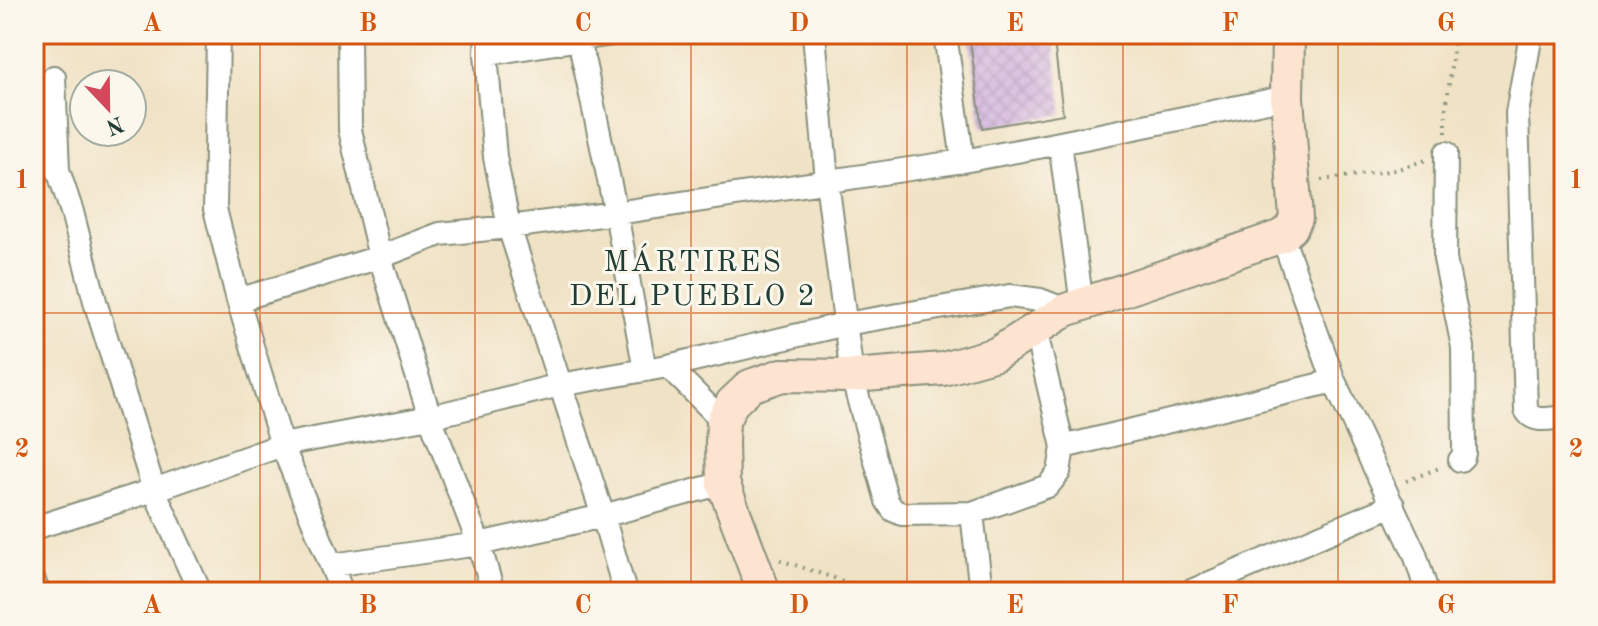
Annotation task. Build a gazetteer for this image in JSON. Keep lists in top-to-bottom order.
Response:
{
  "districts": ["MÁRTIRES DEL PUEBLO 2"],
  "north": "bottom",
  "grid": {
    "columns": [
      "A",
      "B",
      "C",
      "D",
      "E",
      "F",
      "G"
    ],
    "rows": ["1", "2"]
  }
}
